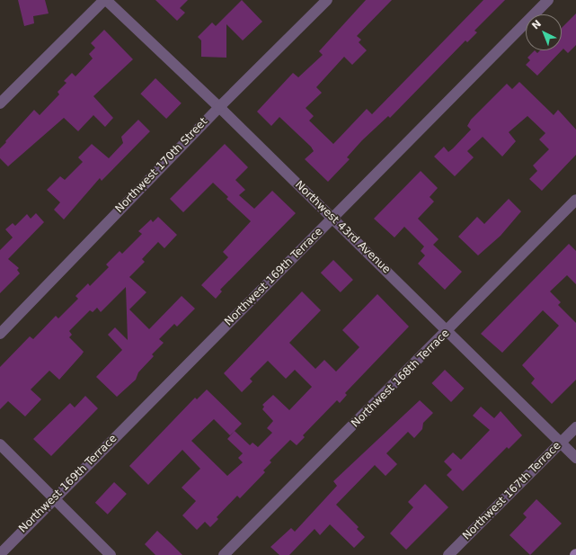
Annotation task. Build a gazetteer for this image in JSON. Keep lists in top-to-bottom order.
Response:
{
  "streets": {
    "street": [
      "Northwest 170th Street",
      "Northwest 43rd Avenue",
      "Northwest 169th Terrace",
      "Northwest 168th Terrace",
      "Northwest 167th Terrace"
    ]
  },
  "crossings": [
    ["Northwest 170th Street", "Northwest 43rd Avenue"],
    ["Northwest 43rd Avenue", "Northwest 169th Terrace"],
    ["Northwest 43rd Avenue", "Northwest 168th Terrace"],
    ["Northwest 43rd Avenue", "Northwest 167th Terrace"]
  ],
  "north": "top left"
}
